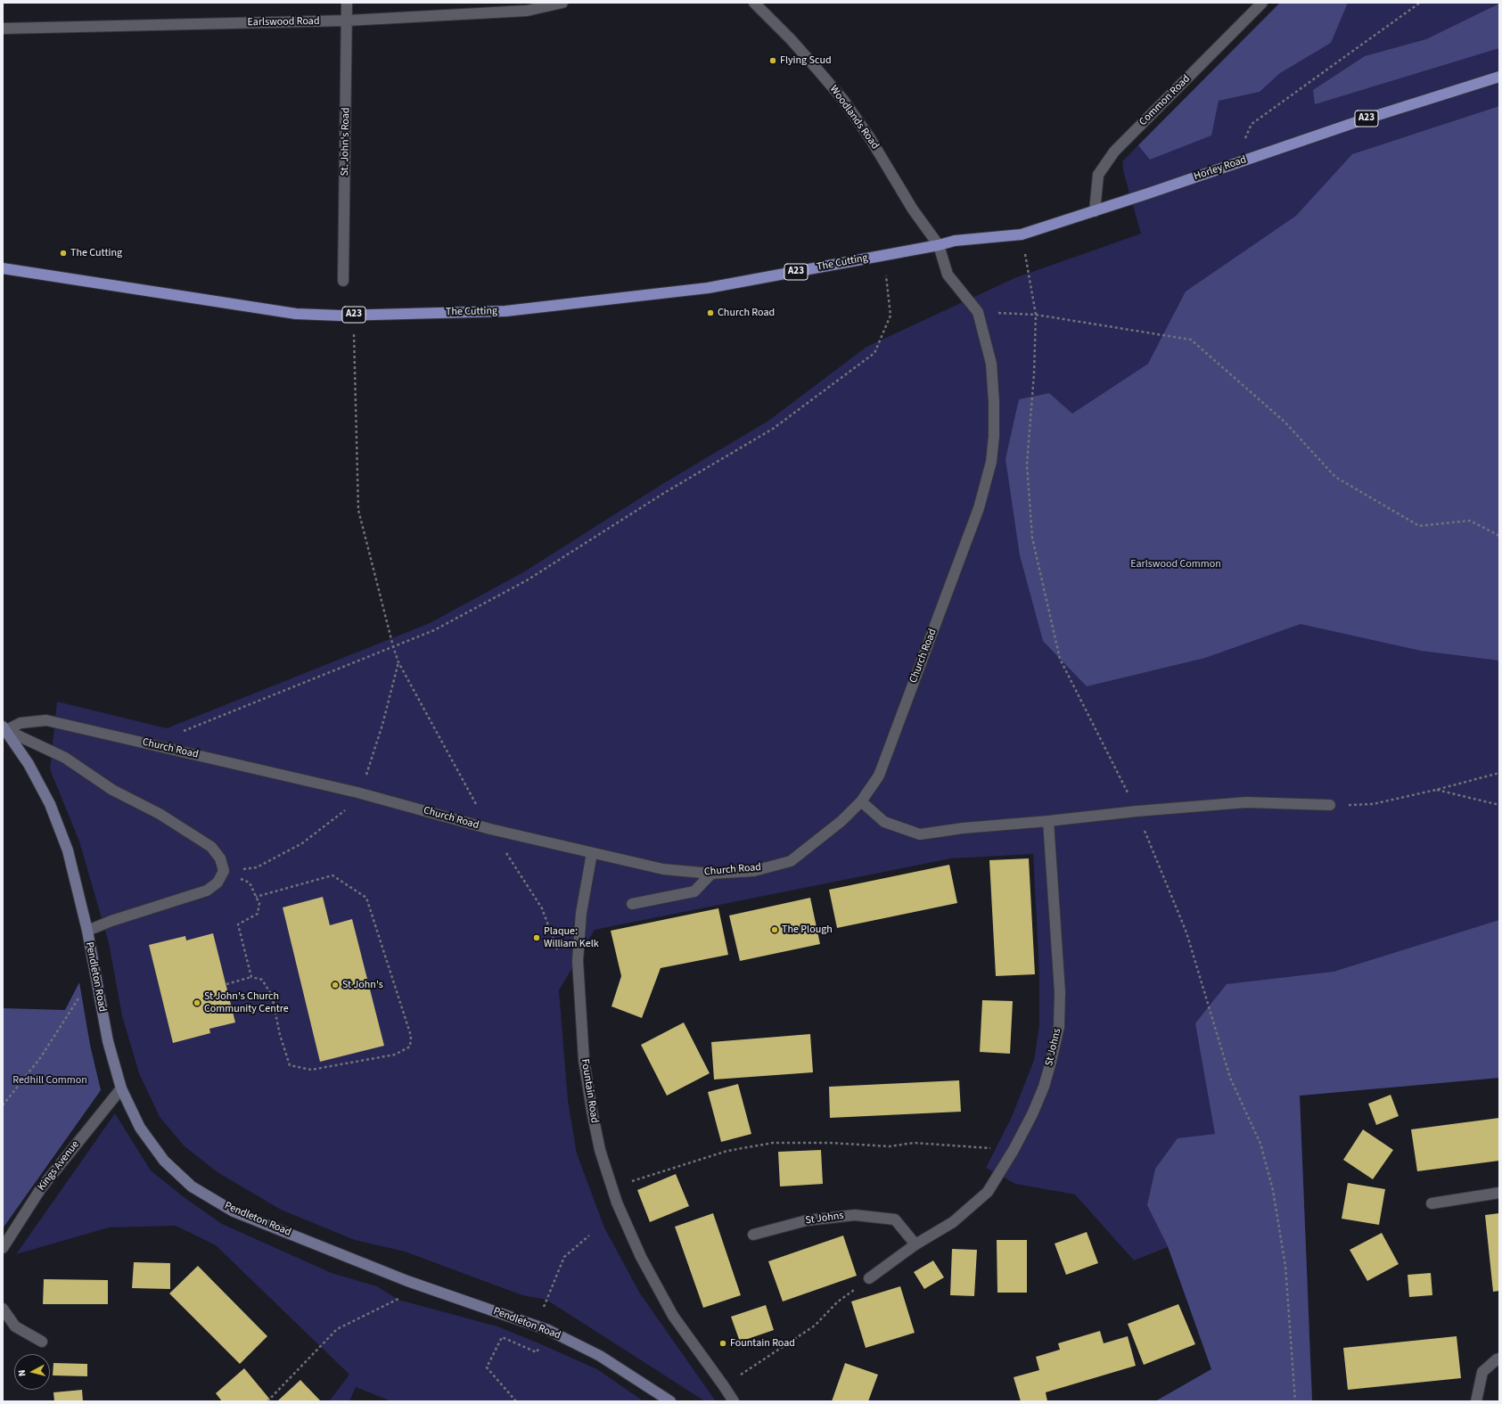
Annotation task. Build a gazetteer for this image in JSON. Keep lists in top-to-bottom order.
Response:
{
  "streets": {
    "main road": ["A23", "Horley Road", "The Cutting"],
    "street": [
      "Earlswood Road",
      "Common Road",
      "Woodlands Road",
      "St. John's Road",
      "Church Road",
      "Pendleton Road",
      "St Johns",
      "Fountain Road",
      "Kings Avenue"
    ]
  },
  "crossings": [
    ["Earlswood Road", "St. John's Road"],
    ["Common Road", "Horley Road"],
    ["Woodlands Road", "Horley Road"],
    ["Woodlands Road", "The Cutting"],
    ["Woodlands Road", "Church Road"],
    ["Horley Road", "The Cutting"],
    ["Horley Road", "Church Road"],
    ["The Cutting", "Church Road"],
    ["Church Road", "Pendleton Road"],
    ["Church Road", "Fountain Road"],
    ["Pendleton Road", "Kings Avenue"]
  ],
  "parks": ["Earlswood Common", "Redhill Common"],
  "places": [
    "Flying Scud",
    "The Cutting",
    "Church Road",
    "The Plough",
    "Plaque: William Kelk",
    "St John's",
    "St John's Church Community Centre",
    "Fountain Road"
  ],
  "north": "left"
}
